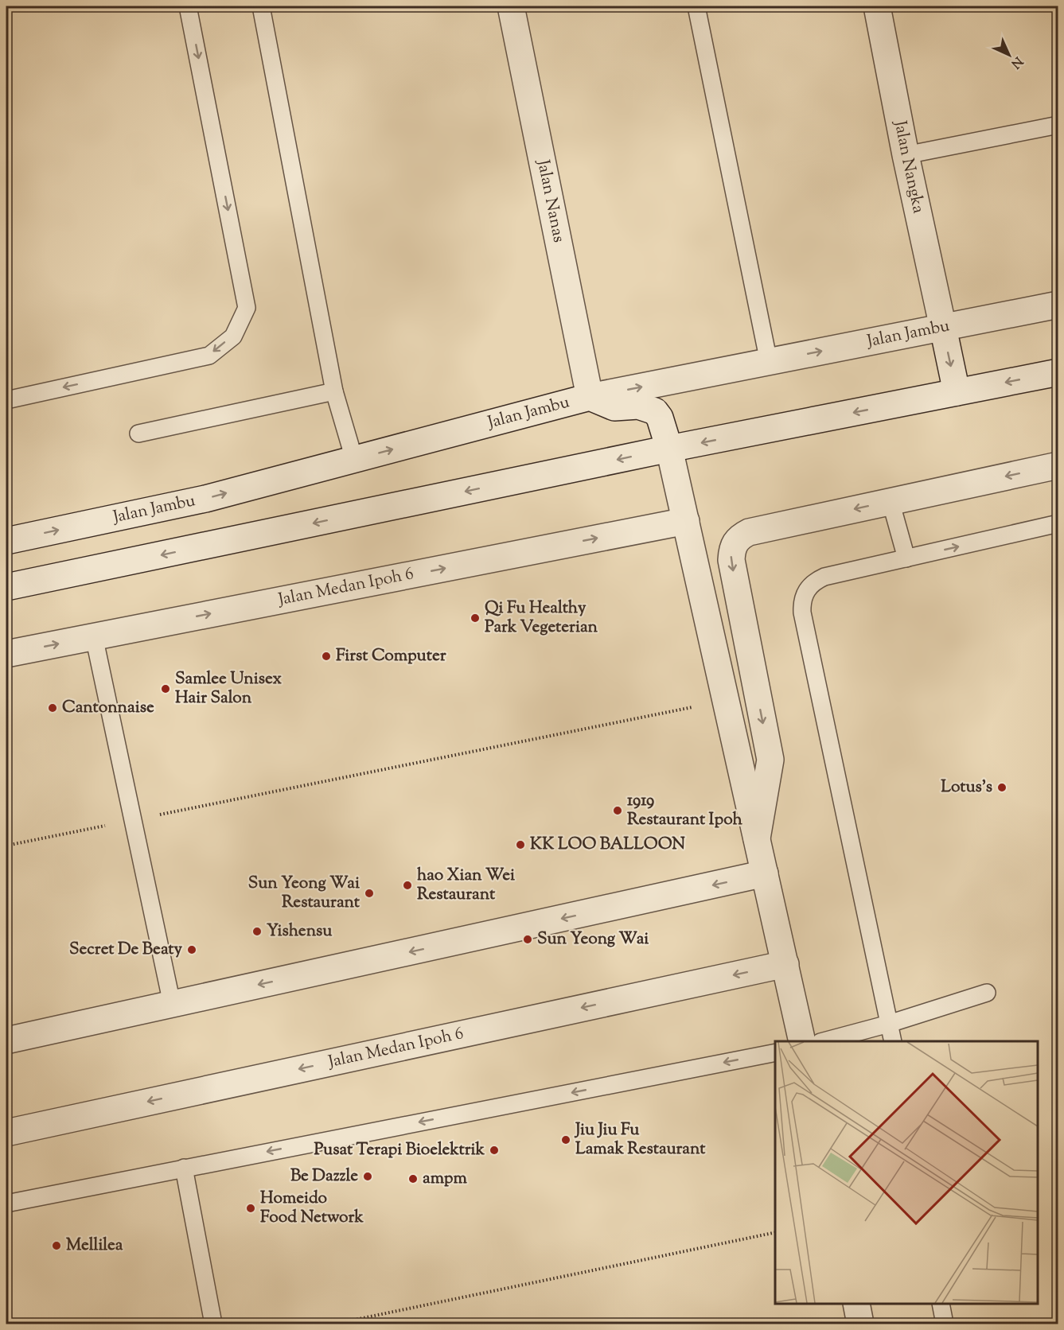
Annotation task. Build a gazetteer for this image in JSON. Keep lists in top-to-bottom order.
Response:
{
  "streets": {
    "street": [
      "Jalan Nangka",
      "Jalan Nanas",
      "Jalan Jambu",
      "Jalan Medan Ipoh 6"
    ]
  },
  "crossings": [
    ["Jalan Nangka", "Jalan Jambu"],
    ["Jalan Nanas", "Jalan Jambu"]
  ],
  "places": [
    "Qi Fu Healthy Park Vegeterian",
    "First Computer",
    "Samlee Unisex Hair Salon",
    "Cantonnaise",
    "Lotus's",
    "1919 Restaurant Ipoh",
    "KK LOO BALLOON",
    "hao Xian Wei Restaurant",
    "Sun Yeong Wai Restaurant",
    "Yishensu",
    "Sun Yeong Wai",
    "Secret De Beaty",
    "Jiu Jiu Fu Lamak Restaurant",
    "Pusat Terapi Bioelektrik",
    "Be Dazzle",
    "ampm",
    "Homeido Food Network",
    "Mellilea"
  ],
  "north": "bottom right"
}
